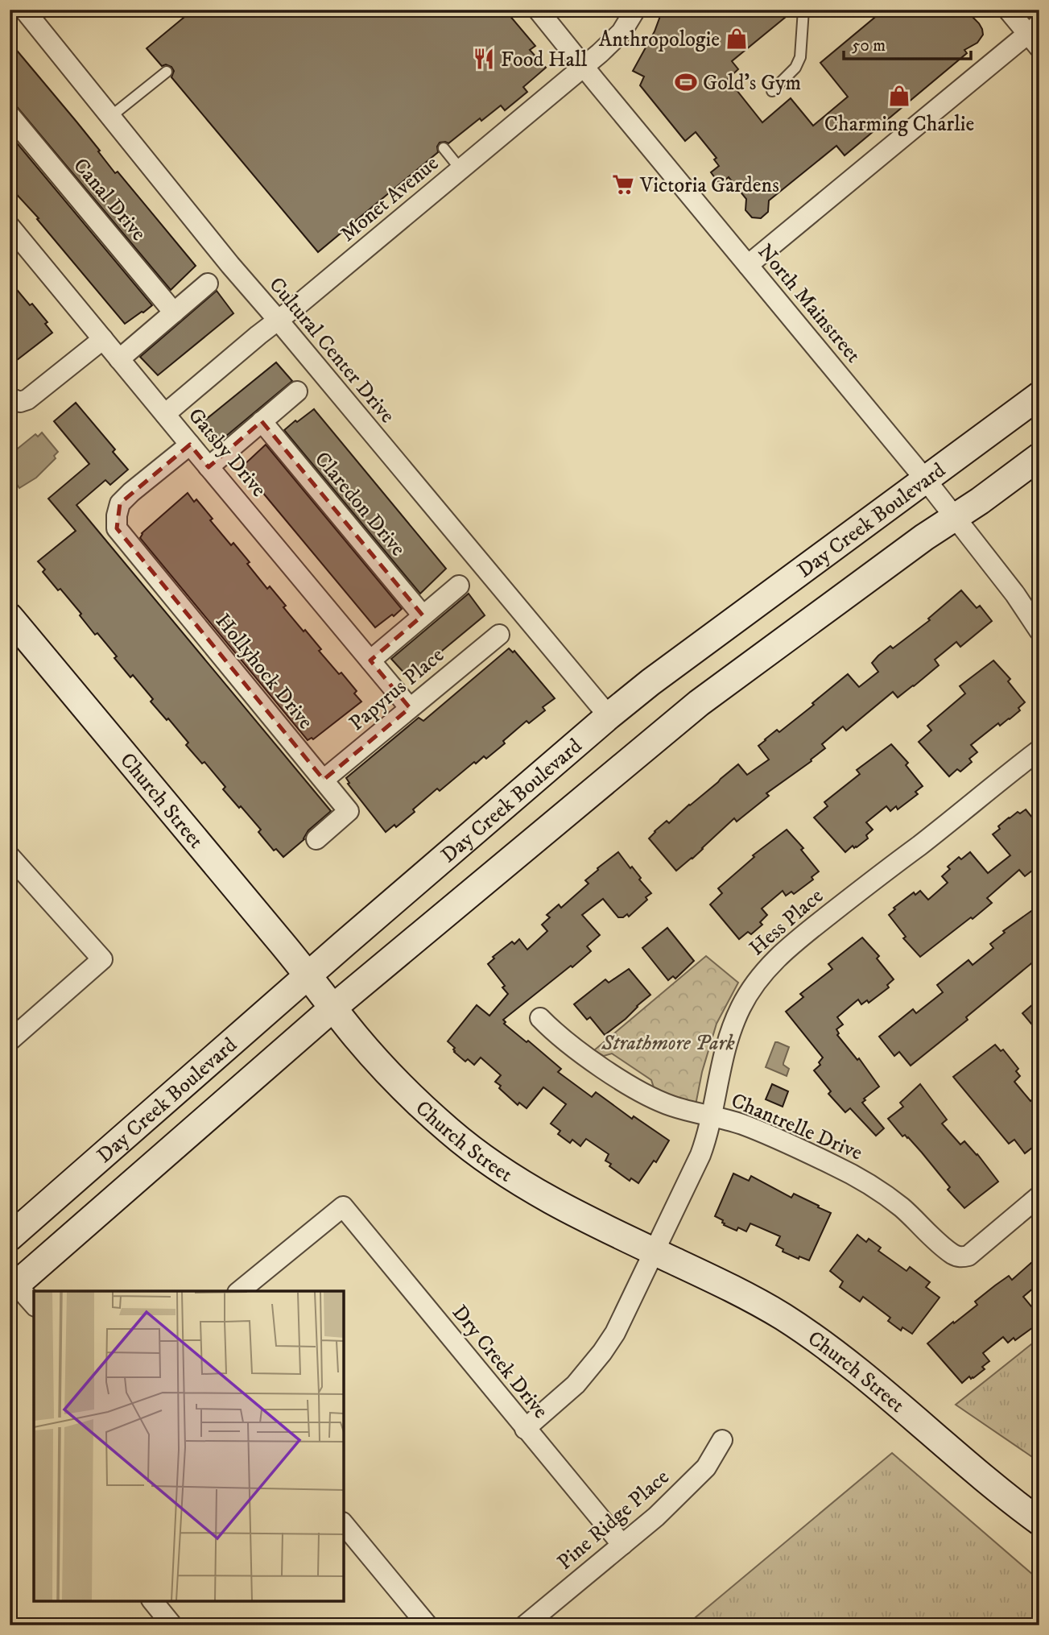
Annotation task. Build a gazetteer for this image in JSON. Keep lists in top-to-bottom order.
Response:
{
  "streets": {
    "main road": ["Day Creek Boulevard", "Church Street"],
    "street": [
      "Monet Avenue",
      "Canal Drive",
      "North Mainstreet",
      "Cultural Center Drive",
      "Gatsby Drive",
      "Claredon Drive",
      "Hollyhock Drive",
      "Papyrus Place",
      "Hess Place",
      "Chantrelle Drive",
      "Dry Creek Drive",
      "Pine Ridge Place"
    ]
  },
  "crossings": [
    ["Monet Avenue", "North Mainstreet"],
    ["Monet Avenue", "Cultural Center Drive"],
    ["Monet Avenue", "Gatsby Drive"],
    ["North Mainstreet", "Day Creek Boulevard"],
    ["Cultural Center Drive", "Day Creek Boulevard"],
    ["Gatsby Drive", "Hollyhock Drive"],
    ["Gatsby Drive", "Papyrus Place"],
    ["Day Creek Boulevard", "Church Street"],
    ["Hollyhock Drive", "Papyrus Place"],
    ["Church Street", "Hess Place"],
    ["Hess Place", "Chantrelle Drive"],
    ["Hess Place", "Dry Creek Drive"],
    ["Dry Creek Drive", "Pine Ridge Place"]
  ],
  "parks": ["Strathmore Park"],
  "places": {
    "shop": ["Anthropologie", "Charming Charlie"],
    "restaurant": ["Food Hall"],
    "sports": ["Gold's Gym"],
    "supermarket": ["Victoria Gardens"]
  },
  "scale_bar": "50 m"
}
